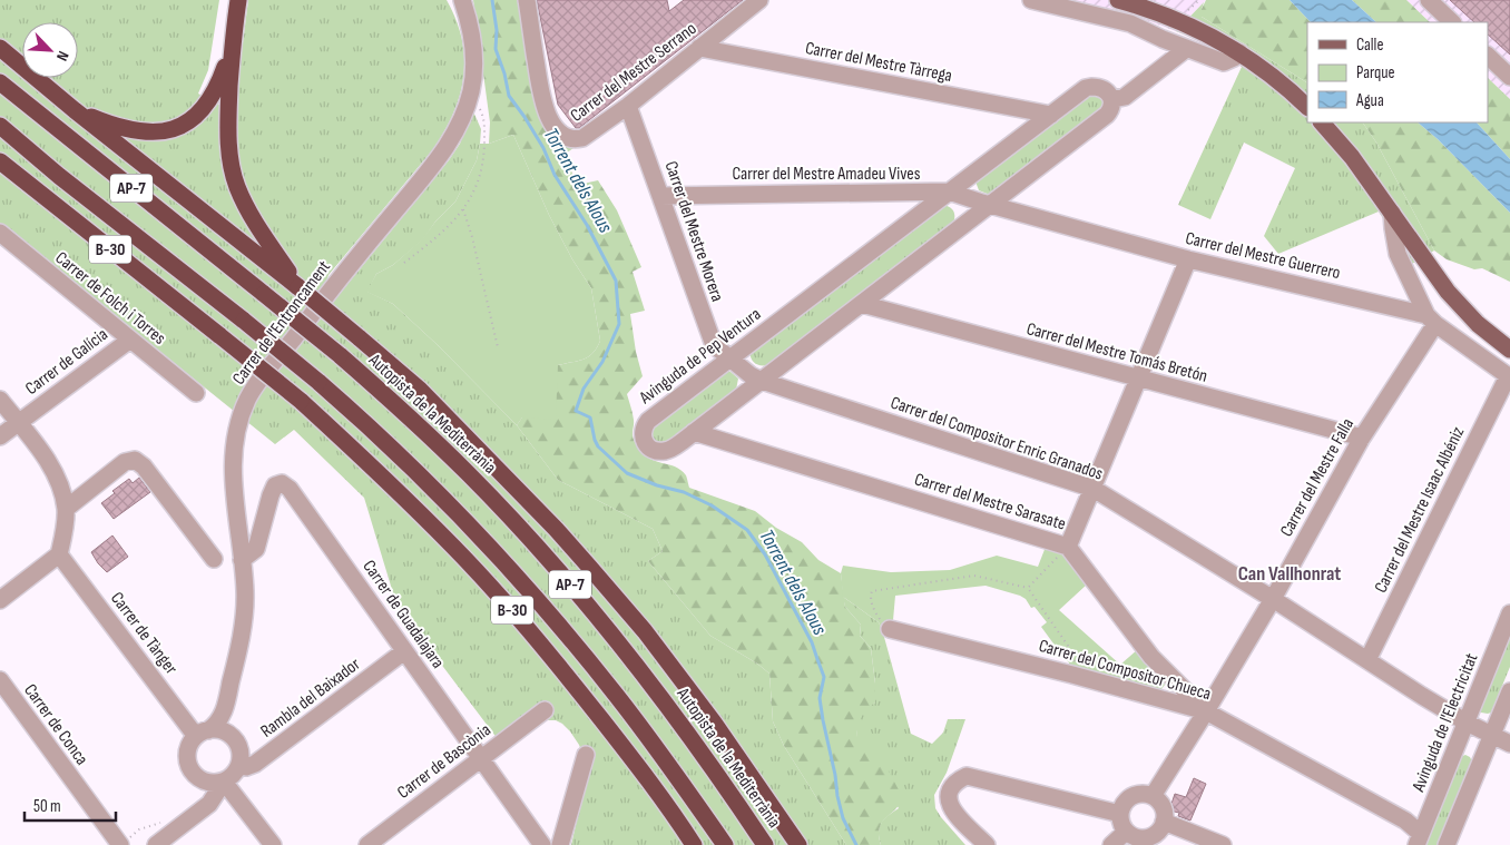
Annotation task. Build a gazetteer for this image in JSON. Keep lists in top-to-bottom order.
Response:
{
  "streets": {
    "highway": ["AP-7", "B-30", "Autopista de la Mediterrània"],
    "street": [
      "Carrer del Mestre Tàrrega",
      "Carrer del Mestre Serrano",
      "Carrer del Mestre Amadeu Vives",
      "Carrer del Mestre Morera",
      "Carrer del Mestre Guerrero",
      "Carrer de Folch i Torres",
      "Carrer de l'Entroncament",
      "Carrer del Mestre Tomás Bretón",
      "Avinguda de Pep Ventura",
      "Carrer de Galícia",
      "Carrer del Compositor Enric Granados",
      "Carrer del Mestre Falla",
      "Carrer del Mestre Sarasate",
      "Carrer del Mestre Isaac Albéniz",
      "Carrer de Guadalajara",
      "Carrer de Tànger",
      "Carrer del Compositor Chueca",
      "Rambla del Baixador",
      "Avinguda de l'Electricitat",
      "Carrer de Conca",
      "Carrer de Bascònia"
    ]
  },
  "crossings": [
    ["Carrer del Mestre Tàrrega", "Carrer del Mestre Serrano"],
    ["Carrer del Mestre Tàrrega", "Avinguda de Pep Ventura"],
    ["Carrer del Mestre Serrano", "Carrer del Mestre Morera"],
    ["Carrer del Mestre Amadeu Vives", "Carrer del Mestre Morera"],
    ["Carrer del Mestre Amadeu Vives", "Carrer del Mestre Guerrero"],
    ["Carrer del Mestre Amadeu Vives", "Avinguda de Pep Ventura"],
    ["Carrer del Mestre Morera", "Avinguda de Pep Ventura"],
    ["Carrer del Mestre Morera", "Carrer del Compositor Enric Granados"],
    ["Carrer del Mestre Guerrero", "Avinguda de Pep Ventura"],
    ["Carrer del Mestre Guerrero", "Carrer del Mestre Falla"],
    ["Carrer del Mestre Guerrero", "Carrer del Mestre Isaac Albéniz"],
    ["Carrer de Folch i Torres", "Carrer de Galícia"],
    ["Carrer de l'Entroncament", "Carrer de Guadalajara"],
    ["Carrer de l'Entroncament", "Carrer de Tànger"],
    ["Carrer de l'Entroncament", "Rambla del Baixador"],
    ["Carrer del Mestre Tomás Bretón", "Avinguda de Pep Ventura"],
    ["Carrer del Mestre Tomás Bretón", "Carrer del Mestre Falla"],
    ["Avinguda de Pep Ventura", "Carrer del Compositor Enric Granados"],
    ["Avinguda de Pep Ventura", "Carrer del Mestre Sarasate"],
    ["Carrer del Compositor Enric Granados", "Carrer del Mestre Falla"],
    ["Carrer del Compositor Enric Granados", "Carrer del Mestre Isaac Albéniz"],
    ["Carrer del Compositor Enric Granados", "Avinguda de l'Electricitat"],
    ["Carrer del Mestre Falla", "Carrer del Mestre Sarasate"],
    ["Carrer del Mestre Falla", "Carrer del Compositor Chueca"],
    ["Carrer del Mestre Sarasate", "Carrer del Compositor Chueca"],
    ["Carrer de Guadalajara", "Rambla del Baixador"],
    ["Carrer de Guadalajara", "Carrer de Bascònia"],
    ["Carrer de Tànger", "Rambla del Baixador"],
    ["Carrer del Compositor Chueca", "Avinguda de l'Electricitat"]
  ],
  "districts": ["Can Vallhonrat"],
  "water": ["Torrent dels Alous"],
  "legend": ["Calle", "Parque", "Agua"],
  "scale_bar": "50 m",
  "north": "bottom right"
}
